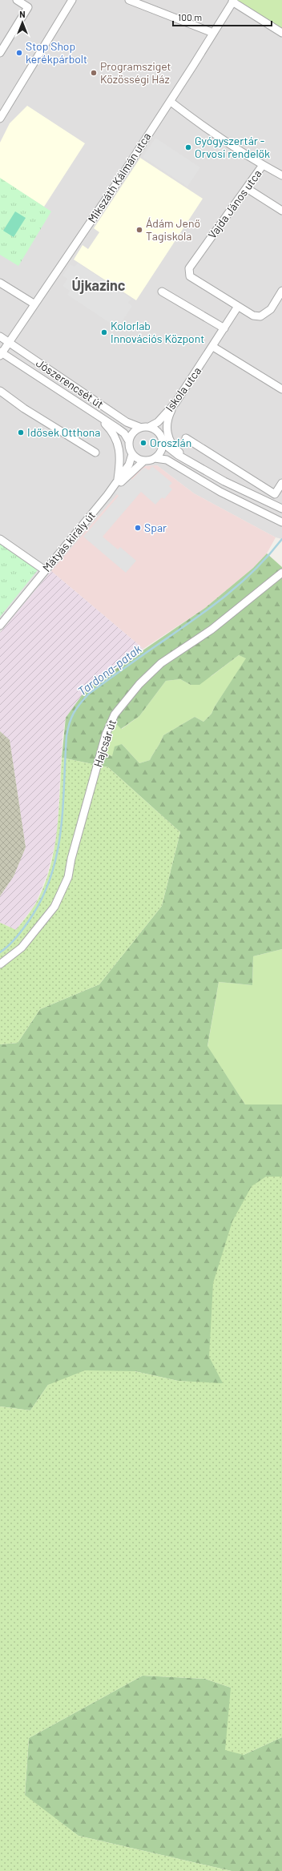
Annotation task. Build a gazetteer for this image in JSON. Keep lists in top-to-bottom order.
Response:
{
  "streets": {
    "street": [
      "Mikszáth Kálmán utca",
      "Vajda János utca",
      "Jószerencsét út",
      "Iskola utca",
      "Mátyás király út",
      "Hajcsár út"
    ]
  },
  "crossings": [
    ["Mikszáth Kálmán utca", "Jószerencsét út"],
    ["Vajda János utca", "Iskola utca"],
    ["Jószerencsét út", "Iskola utca"],
    ["Jószerencsét út", "Mátyás király út"],
    ["Iskola utca", "Mátyás király út"]
  ],
  "districts": ["Újkazinc"],
  "water": ["Tardona-patak"],
  "places": [
    "Stop Shop kerékpárbolt",
    "Programsziget Közösségi Ház",
    "Gyógyszertár - Orvosi rendelők",
    "Ádám Jenő Tagiskola",
    "Kolorlab Innovációs Központ",
    "Idősek Otthona",
    "Oroszlán",
    "Spar"
  ],
  "scale_bar": "100 m",
  "north": "top"
}
